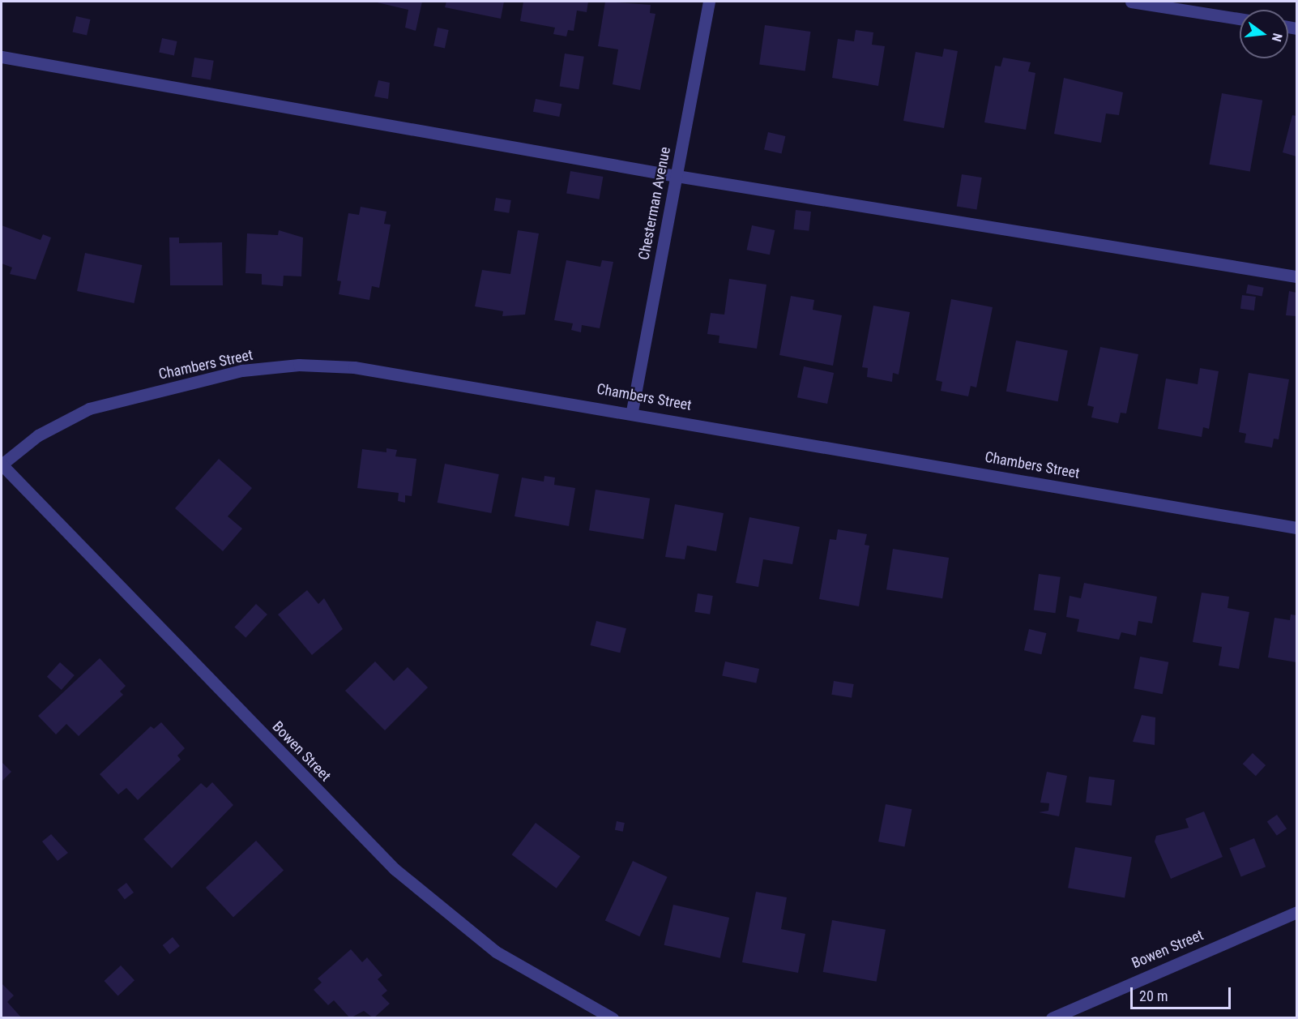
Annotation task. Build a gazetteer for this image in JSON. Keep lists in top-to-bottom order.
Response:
{
  "streets": {
    "street": ["Chesterman Avenue", "Chambers Street", "Bowen Street"]
  },
  "crossings": [
    ["Chesterman Avenue", "Chambers Street"],
    ["Chambers Street", "Bowen Street"]
  ],
  "scale_bar": "20 m",
  "north": "right"
}
